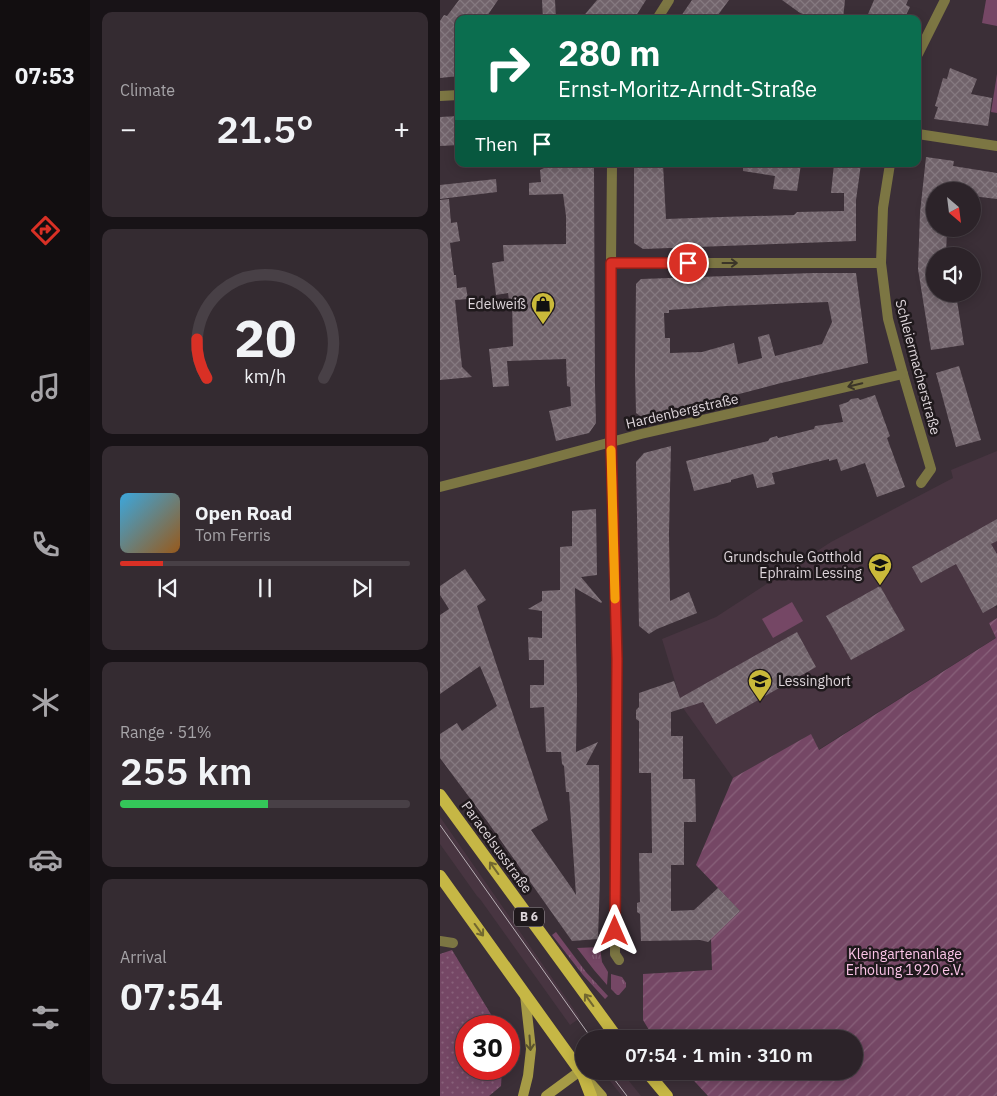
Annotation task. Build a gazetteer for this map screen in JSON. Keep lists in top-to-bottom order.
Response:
{
  "streets": {
    "main road": ["Paracelsusstraße", "B 6"],
    "street": ["Schleiermacherstraße", "Hardenbergstraße"]
  },
  "crossings": [
    ["Schleiermacherstraße", "Hardenbergstraße"]
  ],
  "one_way": ["Hardenbergstraße"],
  "parks": ["Kleingartenanlage Erholung 1920 e.V."],
  "places": {
    "shop": ["Edelweiß"],
    "school or university": ["Grundschule Gotthold Ephraim Lessing", "Lessinghort"]
  },
  "north": "bottom right",
  "page": {
    "tabs": "07:53",
    "tile": [
      "Climate",
      ["Range · 51%", "255 km"],
      ["Arrival", "07:54"]
    ],
    "turn": ["280 m", "Ernst-Moritz-Arndt-Straße"],
    "heat": ["−", "21.5°", "+"],
    "then": "Then",
    "song": ["Open Road", "Tom Ferris"],
    "limit": "30",
    "trip": "07:54 · 1 min · 310 m",
    "gauge": ["20", "km/h"]
  }
}
